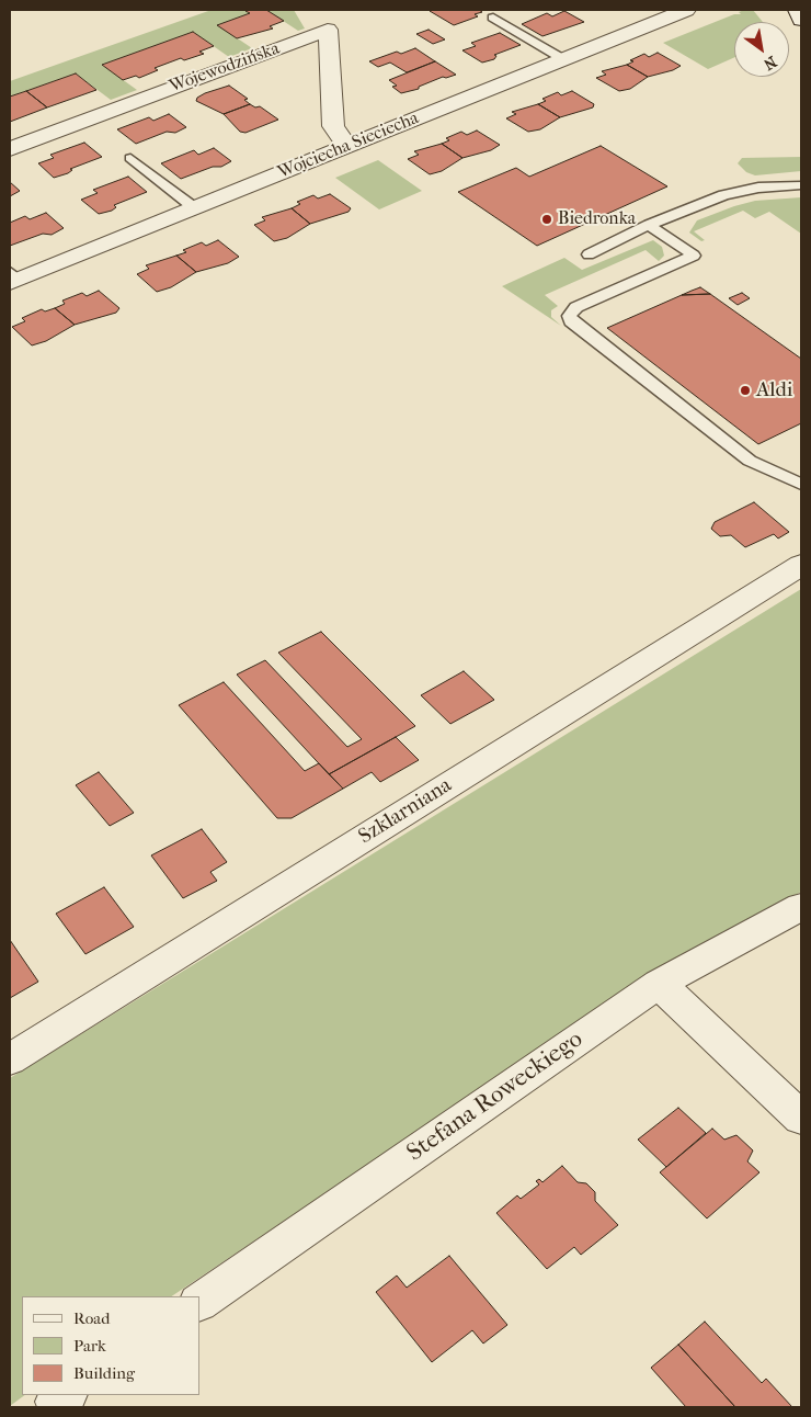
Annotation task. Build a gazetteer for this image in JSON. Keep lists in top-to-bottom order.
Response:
{
  "streets": {
    "street": [
      "Wojewodzińska",
      "Wojciecha Sieciecha",
      "Szklarniana",
      "Stefana Roweckiego"
    ]
  },
  "crossings": [
    ["Wojewodzińska", "Wojciecha Sieciecha"]
  ],
  "places": ["Biedronka", "Aldi"],
  "legend": ["Road", "Park", "Building"],
  "north": "bottom right"
}
